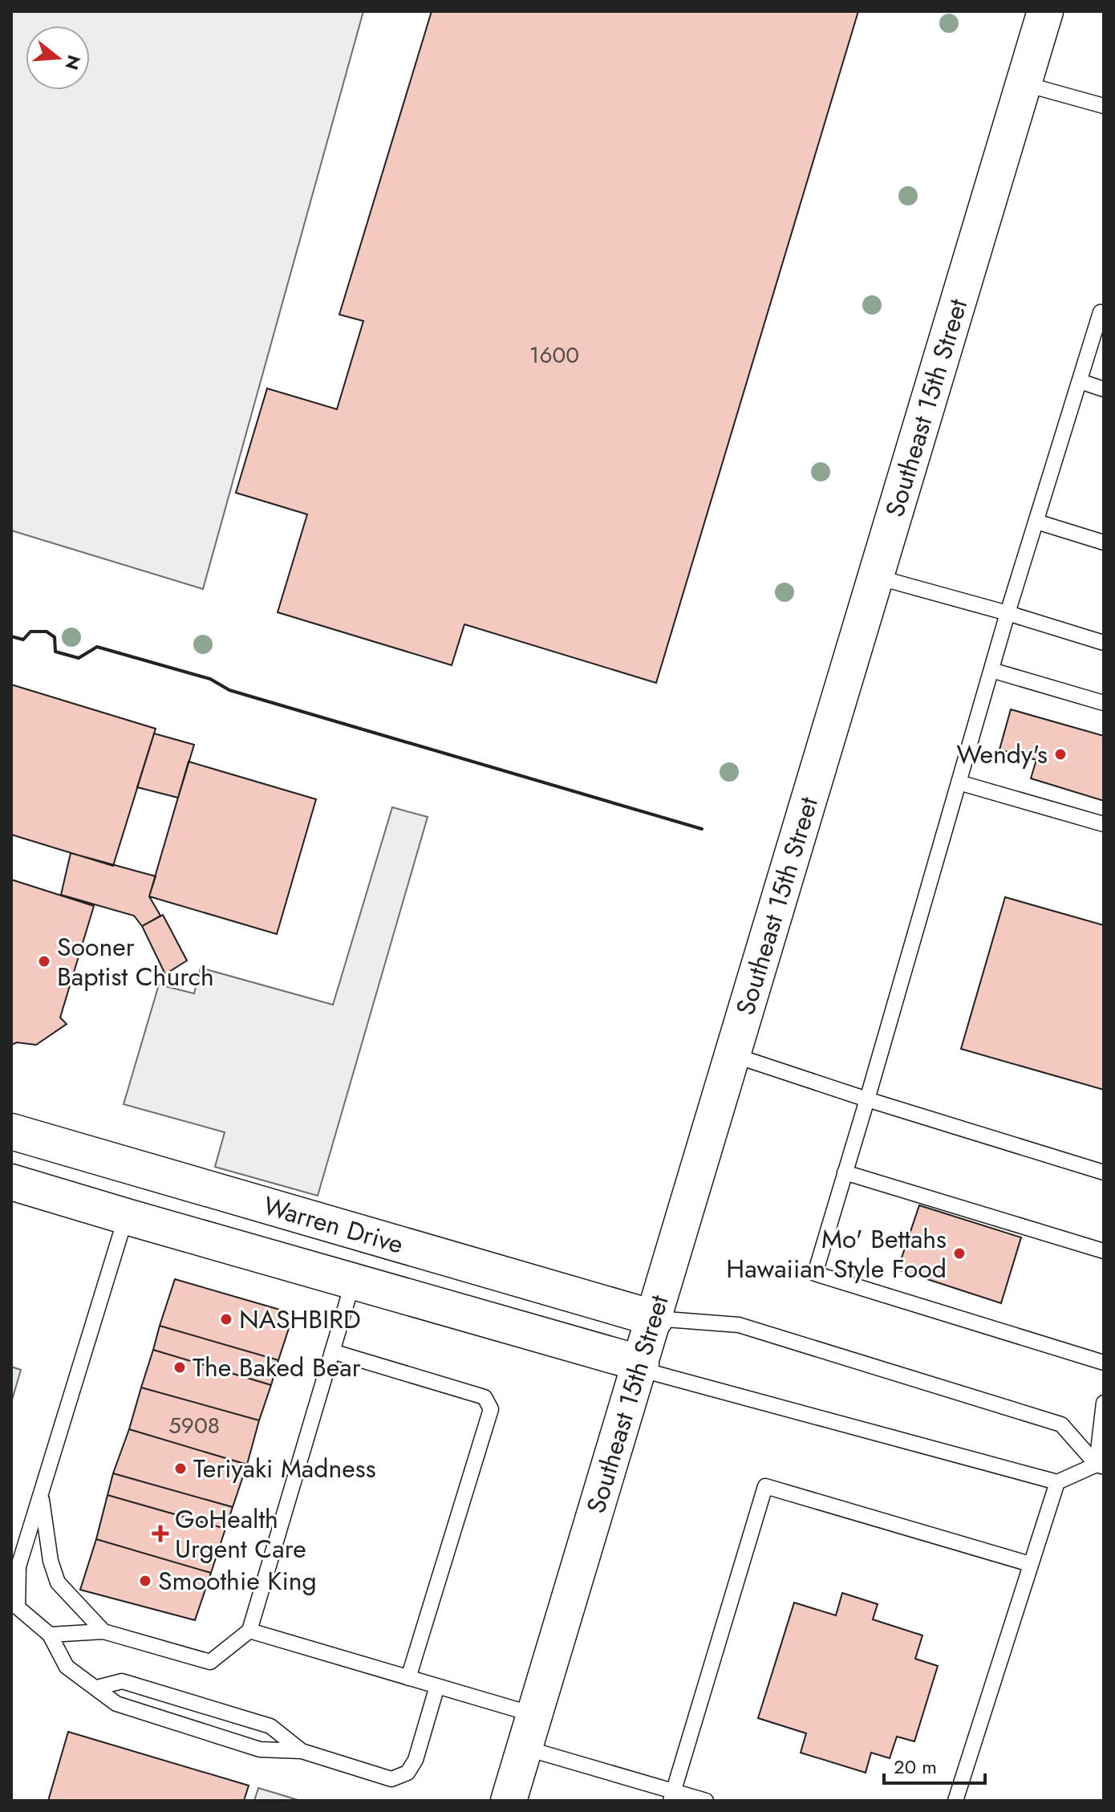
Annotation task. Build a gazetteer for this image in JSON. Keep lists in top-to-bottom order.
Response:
{
  "streets": {
    "main road": ["Southeast 15th Street", "Warren Drive"]
  },
  "crossings": [
    ["Southeast 15th Street", "Warren Drive"]
  ],
  "places": {
    "other": [
      "Wendy's",
      "Sooner Baptist Church",
      "Mo' Bettahs Hawaiian Style Food",
      "NASHBIRD",
      "The Baked Bear",
      "Teriyaki Madness",
      "Smoothie King"
    ],
    "health": ["GoHealth Urgent Care"]
  },
  "house_numbers": ["1600", "5908"],
  "scale_bar": "20 m",
  "north": "right"
}
